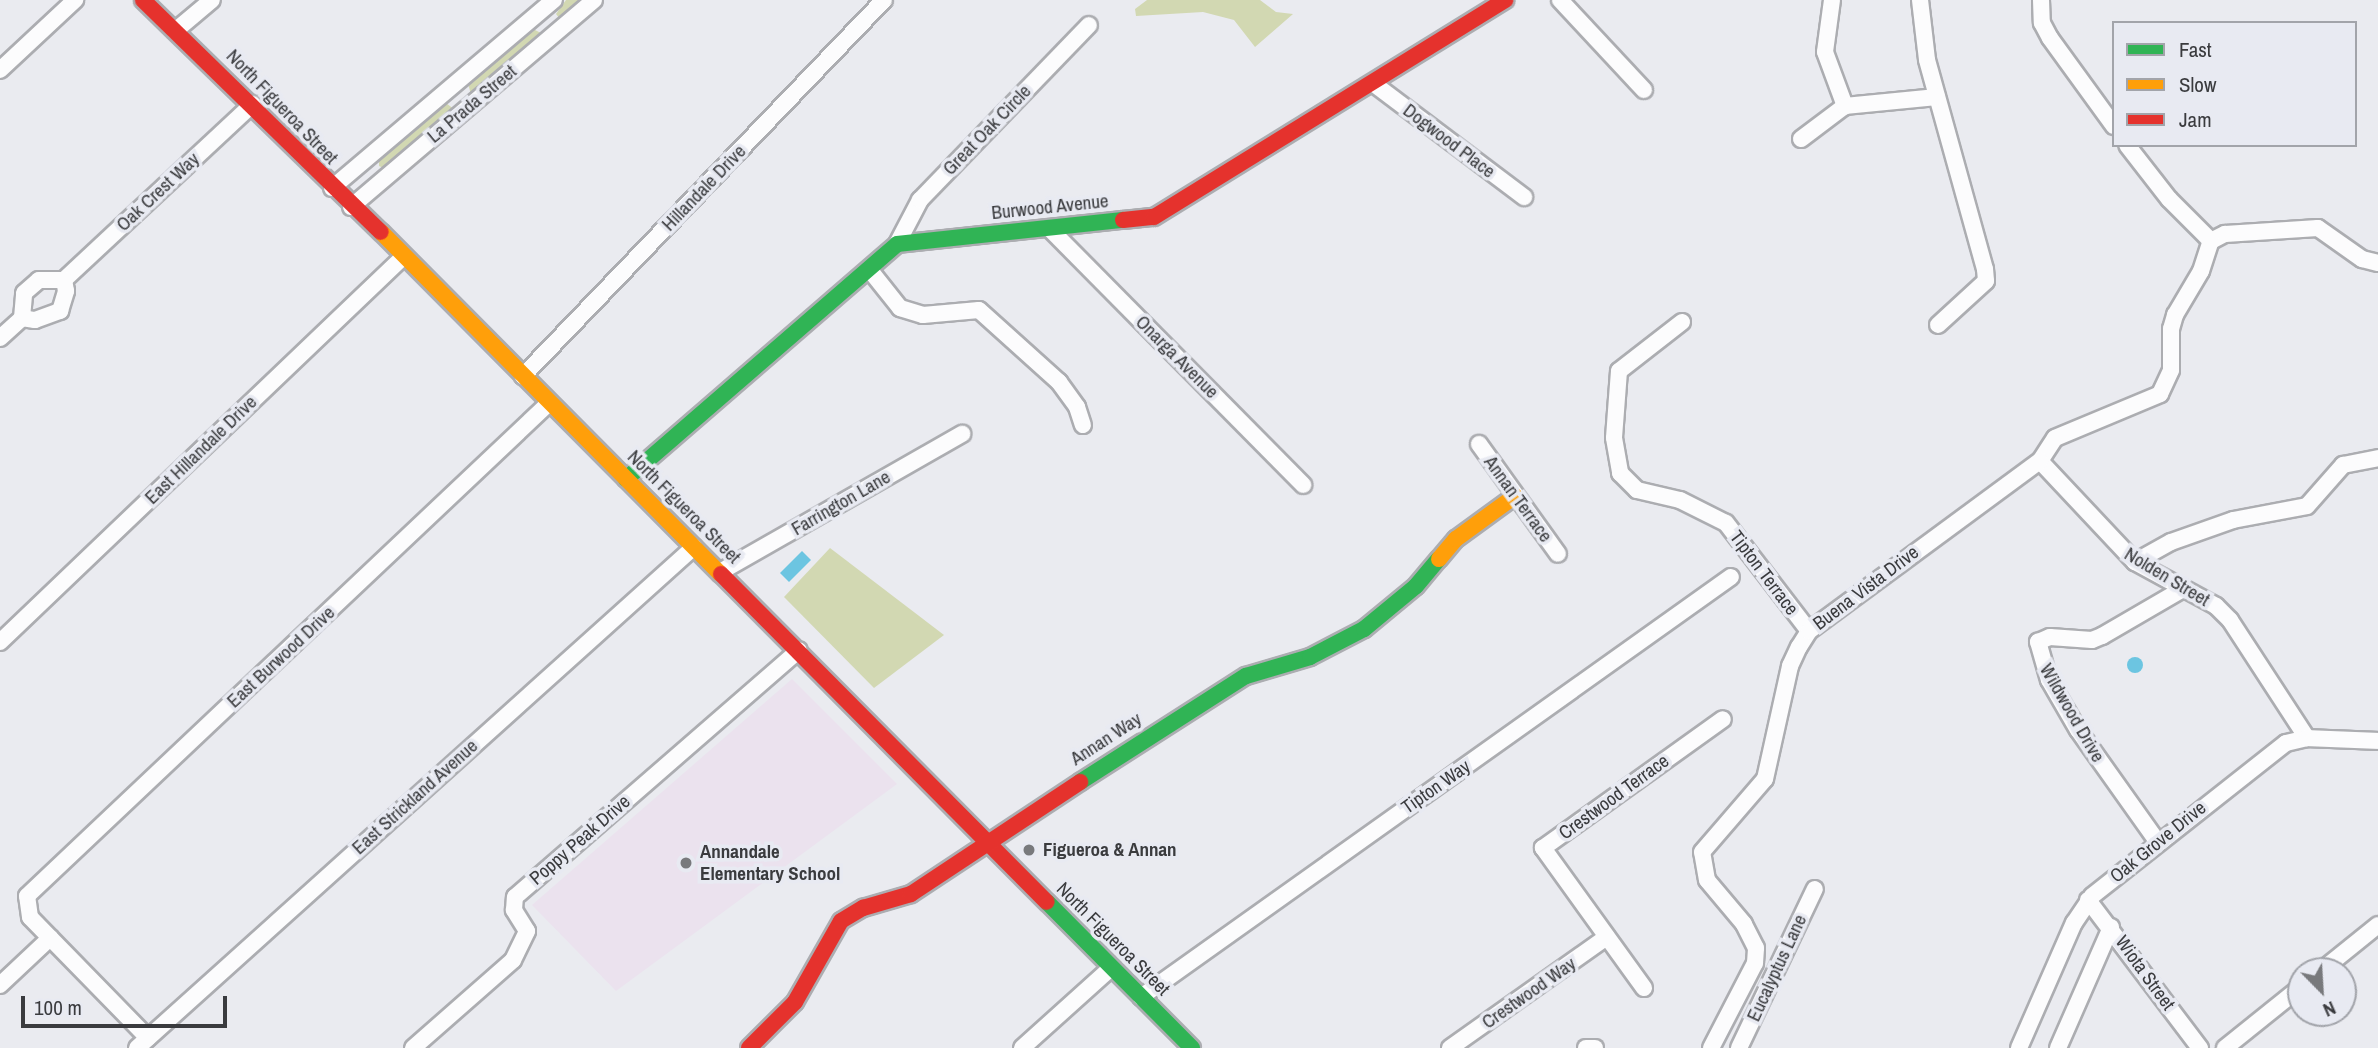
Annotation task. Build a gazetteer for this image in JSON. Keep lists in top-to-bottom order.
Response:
{
  "streets": {
    "street": [
      "La Prada Street",
      "North Figueroa Street",
      "Great Oak Circle",
      "Dogwood Place",
      "Hillandale Drive",
      "Oak Crest Way",
      "Burwood Avenue",
      "Onarga Avenue",
      "East Hillandale Drive",
      "Annan Terrace",
      "Farrington Lane",
      "Tipton Terrace",
      "Nolden Street",
      "Buena Vista Drive",
      "East Burwood Drive",
      "Wildwood Drive",
      "Annan Way",
      "Tipton Way",
      "East Strickland Avenue",
      "Crestwood Terrace",
      "Poppy Peak Drive",
      "Oak Grove Drive",
      "Eucalyptus Lane",
      "Wiota Street",
      "Crestwood Way"
    ]
  },
  "crossings": [
    ["La Prada Street", "North Figueroa Street"],
    ["North Figueroa Street", "Hillandale Drive"],
    ["North Figueroa Street", "Oak Crest Way"],
    ["North Figueroa Street", "East Hillandale Drive"],
    ["North Figueroa Street", "Farrington Lane"],
    ["North Figueroa Street", "East Burwood Drive"],
    ["North Figueroa Street", "Annan Way"],
    ["North Figueroa Street", "Tipton Way"],
    ["North Figueroa Street", "East Strickland Avenue"],
    ["North Figueroa Street", "Poppy Peak Drive"],
    ["Great Oak Circle", "Burwood Avenue"],
    ["Dogwood Place", "Burwood Avenue"],
    ["Burwood Avenue", "Onarga Avenue"],
    ["Annan Terrace", "Annan Way"],
    ["Tipton Terrace", "Buena Vista Drive"],
    ["Nolden Street", "Buena Vista Drive"],
    ["Nolden Street", "Wildwood Drive"],
    ["Nolden Street", "Oak Grove Drive"],
    ["Wildwood Drive", "Oak Grove Drive"],
    ["Crestwood Terrace", "Crestwood Way"],
    ["Oak Grove Drive", "Wiota Street"]
  ],
  "places": ["Figueroa & Annan", "Annandale Elementary School"],
  "legend": ["Fast", "Slow", "Jam"],
  "scale_bar": "100 m",
  "north": "bottom right"
}
